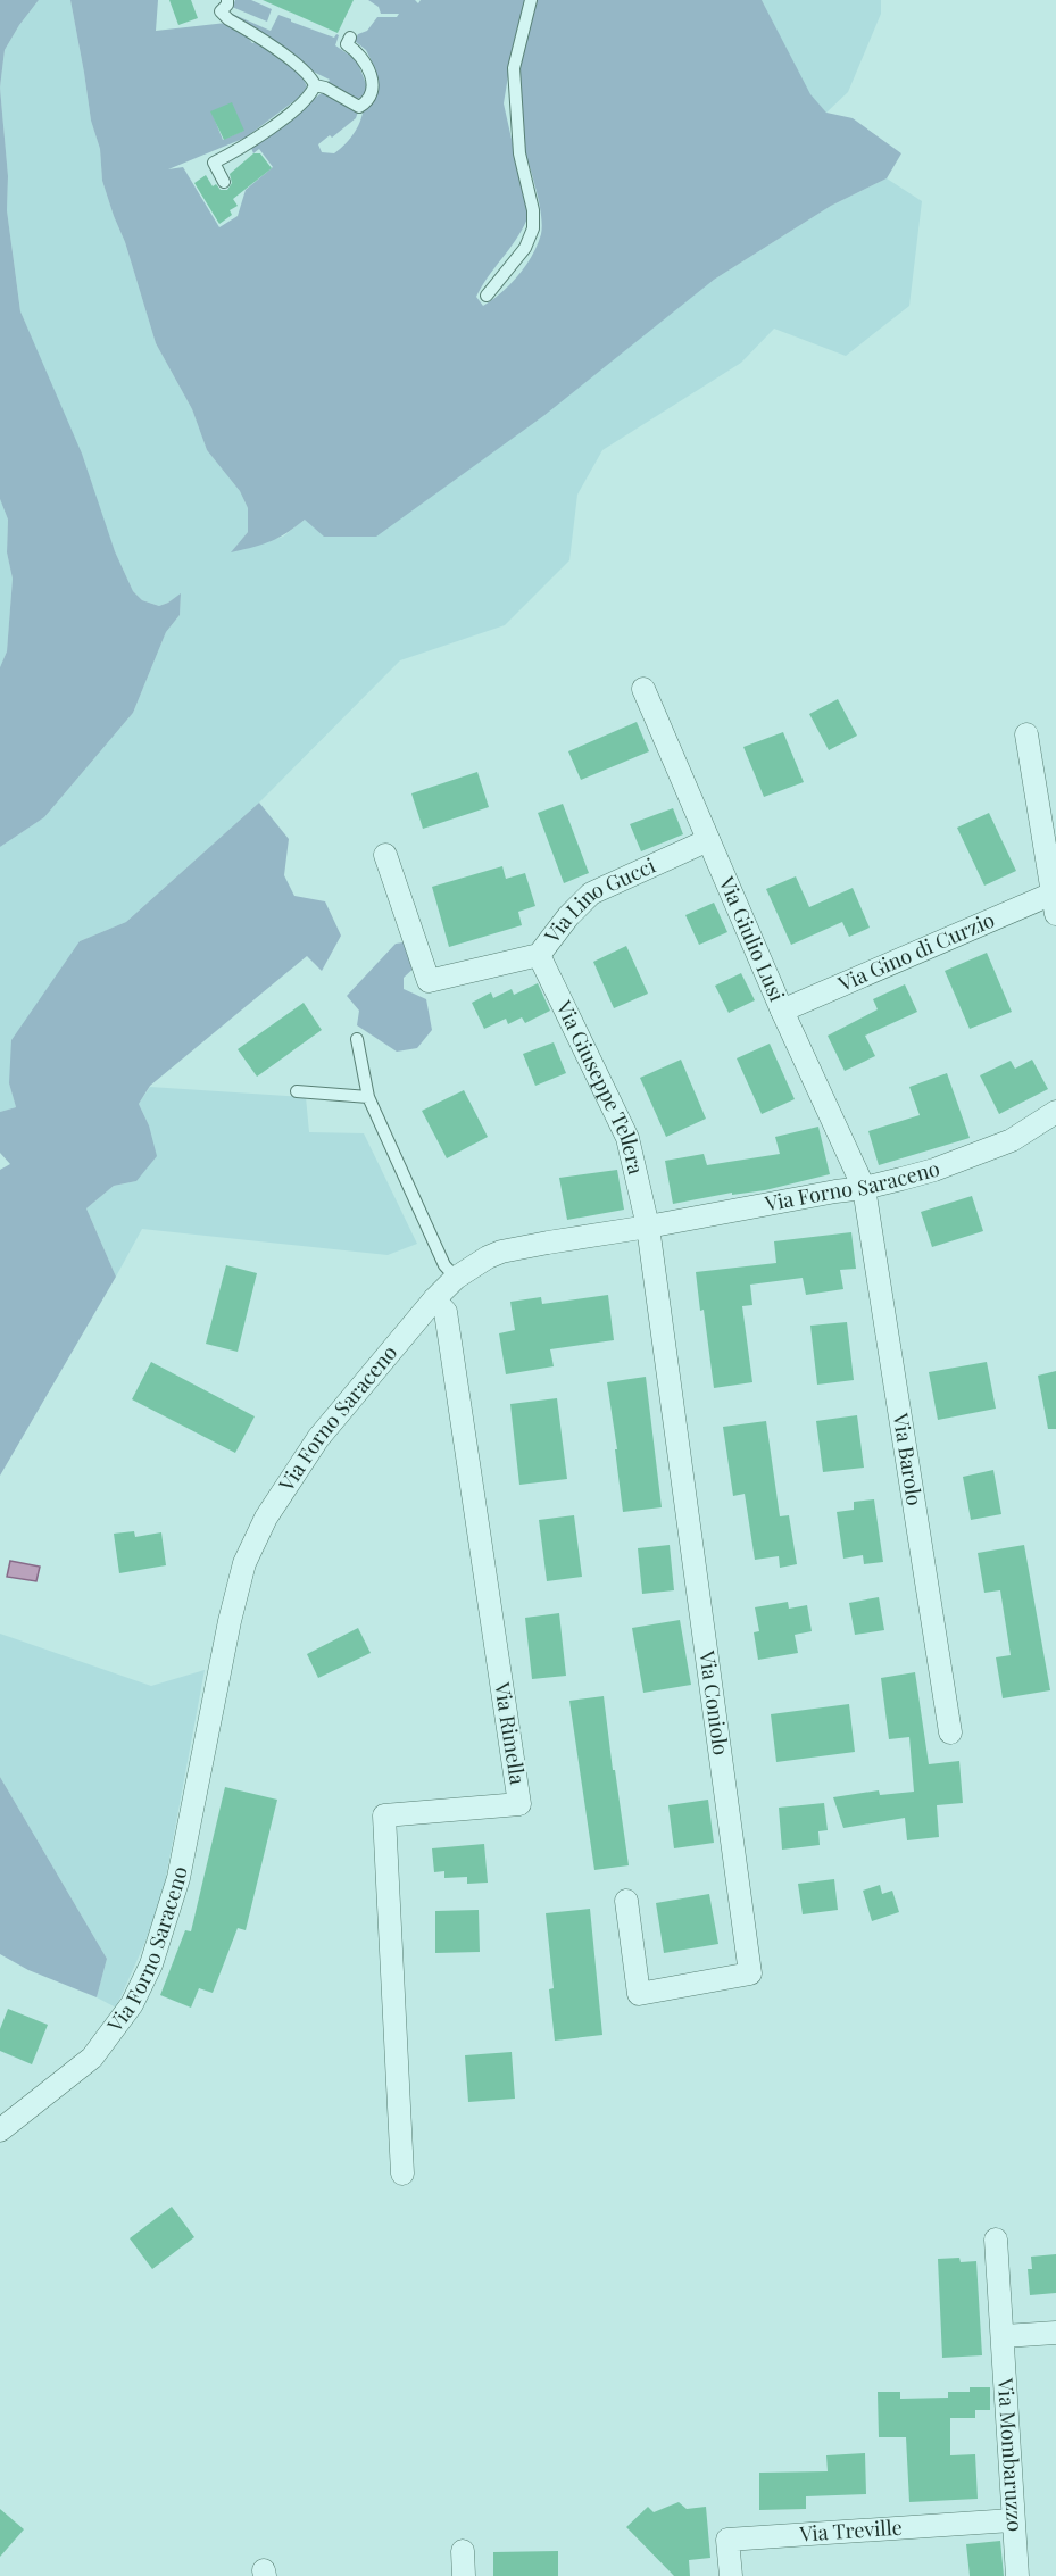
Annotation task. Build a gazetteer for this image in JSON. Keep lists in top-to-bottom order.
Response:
{
  "streets": {
    "street": [
      "Via Lino Gucci",
      "Via Giulio Lusi",
      "Via Gino di Curzio",
      "Via Giuseppe Tellera",
      "Via Forno Saraceno",
      "Via Barolo",
      "Via Coniolo",
      "Via Rimella",
      "Via Mombaruzzo",
      "Via Treville"
    ]
  },
  "crossings": [
    ["Via Lino Gucci", "Via Giulio Lusi"],
    ["Via Lino Gucci", "Via Giuseppe Tellera"],
    ["Via Giulio Lusi", "Via Gino di Curzio"],
    ["Via Giulio Lusi", "Via Forno Saraceno"],
    ["Via Giulio Lusi", "Via Barolo"],
    ["Via Giuseppe Tellera", "Via Forno Saraceno"],
    ["Via Giuseppe Tellera", "Via Coniolo"],
    ["Via Forno Saraceno", "Via Barolo"],
    ["Via Forno Saraceno", "Via Coniolo"],
    ["Via Forno Saraceno", "Via Rimella"],
    ["Via Mombaruzzo", "Via Treville"]
  ]
}
